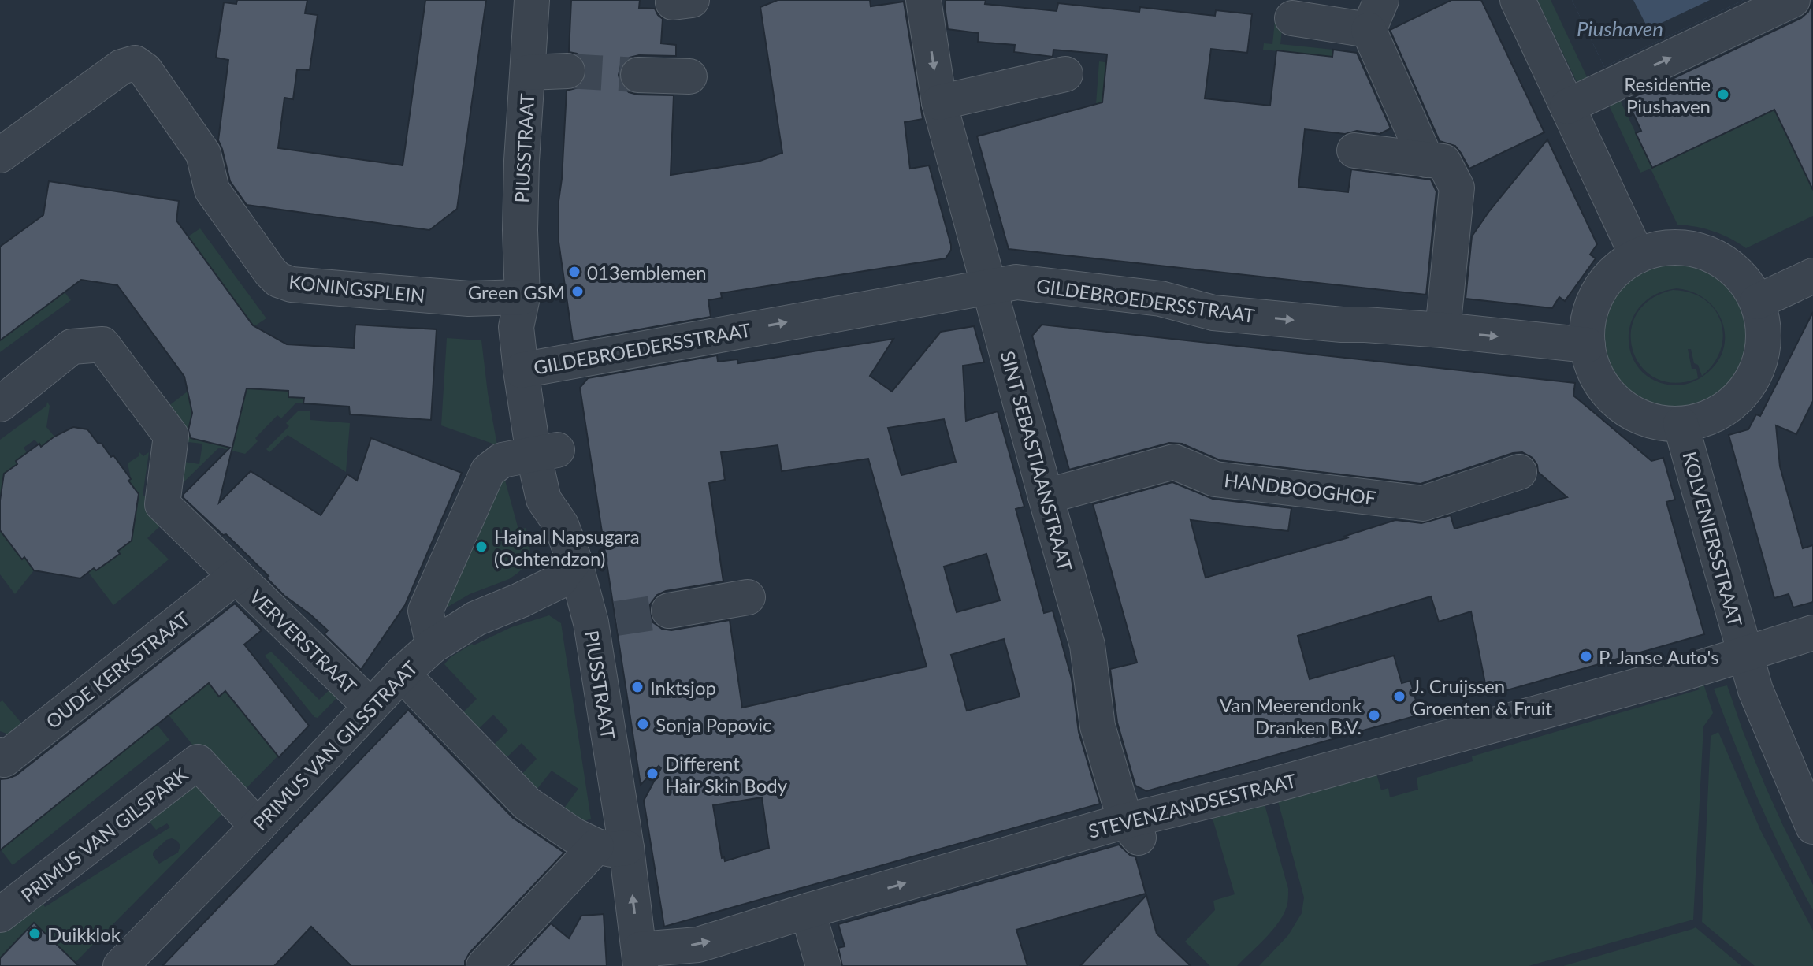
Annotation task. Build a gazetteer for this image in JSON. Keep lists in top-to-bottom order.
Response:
{
  "streets": {
    "street": [
      "PIUSSTRAAT",
      "KONINGSPLEIN",
      "GILDEBROEDERSSTRAAT",
      "SINT SEBASTIAANSTRAAT",
      "HANDBOOGHOF",
      "KOLVENIERSSTRAAT",
      "VERVERSTRAAT",
      "OUDE KERKSTRAAT",
      "PRIMUS VAN GILSSTRAAT",
      "STEVENZANDSESTRAAT",
      "PRIMUS VAN GILSPARK"
    ]
  },
  "crossings": [
    ["PIUSSTRAAT", "KONINGSPLEIN"],
    ["PIUSSTRAAT", "GILDEBROEDERSSTRAAT"],
    ["PIUSSTRAAT", "PRIMUS VAN GILSSTRAAT"],
    ["PIUSSTRAAT", "STEVENZANDSESTRAAT"],
    ["GILDEBROEDERSSTRAAT", "SINT SEBASTIAANSTRAAT"],
    ["GILDEBROEDERSSTRAAT", "KOLVENIERSSTRAAT"],
    ["SINT SEBASTIAANSTRAAT", "HANDBOOGHOF"],
    ["SINT SEBASTIAANSTRAAT", "STEVENZANDSESTRAAT"],
    ["KOLVENIERSSTRAAT", "STEVENZANDSESTRAAT"],
    ["VERVERSTRAAT", "OUDE KERKSTRAAT"],
    ["VERVERSTRAAT", "PRIMUS VAN GILSSTRAAT"],
    ["PRIMUS VAN GILSSTRAAT", "PRIMUS VAN GILSPARK"]
  ],
  "one_way": ["STEVENZANDSESTRAAT"],
  "water": ["Piushaven"],
  "places": [
    "Residentie Piushaven",
    "013emblemen",
    "Green GSM",
    "Hajnal Napsugara (Ochtendzon)",
    "P. Janse Auto's",
    "Inktsjop",
    "J. Cruijssen Groenten & Fruit",
    "Van Meerendonk Dranken B.V.",
    "Sonja Popovic",
    "Different Hair Skin Body",
    "Duikklok"
  ]
}
